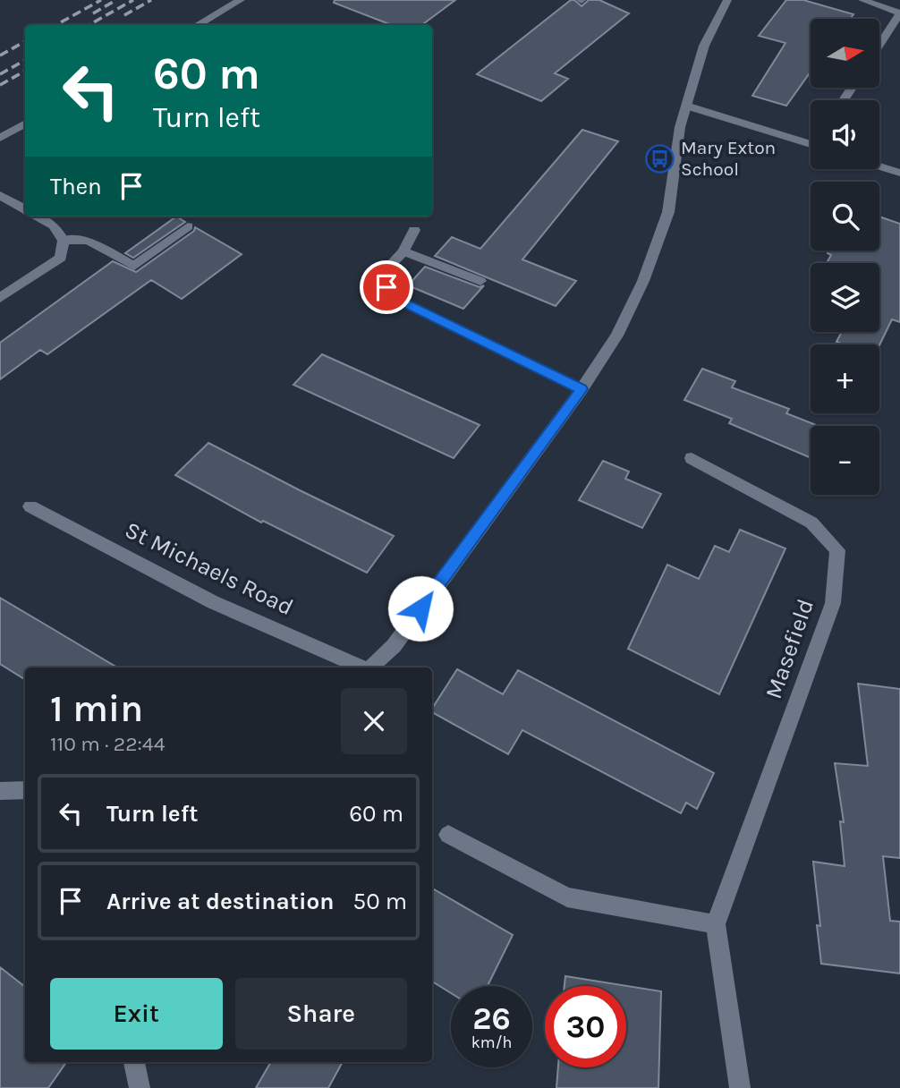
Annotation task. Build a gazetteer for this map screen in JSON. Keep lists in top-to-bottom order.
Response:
{
  "streets": {
    "street": ["St Michaels Road", "Masefield"]
  },
  "places": {
    "bus stop": ["Mary Exton School"]
  },
  "north": "right",
  "page": {
    "map_buttons": ["+", "−"],
    "turn": ["60 m", "Turn left"],
    "then": "Then",
    "heading": ["1 min", "110 m · 22:44"],
    "list": [
      {
        "name": "Turn left",
        "value": "60 m"
      },
      {
        "name": "Arrive at destination",
        "value": "50 m"
      }
    ],
    "buttons": ["Exit", "Share"],
    "speed": "26 km/h",
    "limit": "30"
  }
}
